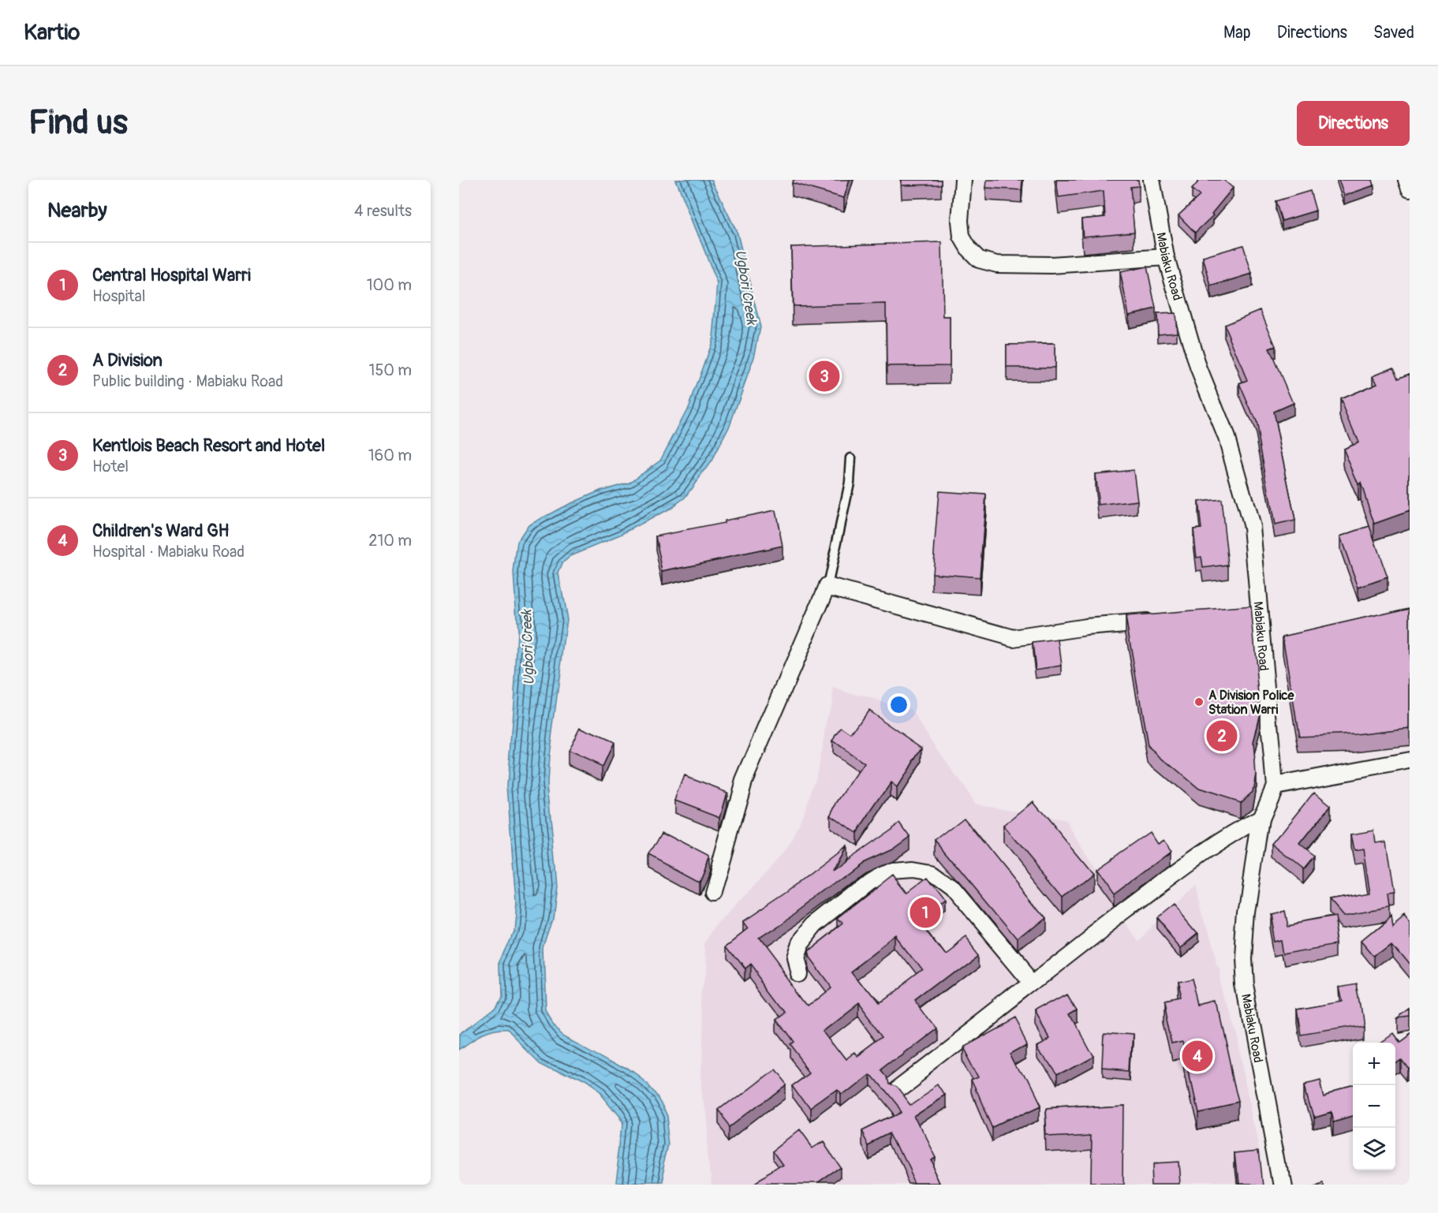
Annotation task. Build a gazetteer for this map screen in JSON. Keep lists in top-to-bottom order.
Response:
{
  "streets": {
    "street": ["Mabiaku Road"]
  },
  "water": ["Ugbori Creek"],
  "places": ["A Division Police Station Warri"],
  "page": {
    "header": "Kartio",
    "nav": ["Map", "Directions", "Saved"],
    "buttons": "Directions",
    "title": "Find us",
    "heading": ["Nearby", "4 results"],
    "list": [
      {
        "mark": "1",
        "name": "Central Hospital Warri",
        "note": "Hospital",
        "value": "100 m"
      },
      {
        "mark": "2",
        "name": "A Division",
        "note": "Public building · Mabiaku Road",
        "value": "150 m"
      },
      {
        "mark": "3",
        "name": "Kentlois Beach Resort and Hotel",
        "note": "Hotel",
        "value": "160 m"
      },
      {
        "mark": "4",
        "name": "Children's Ward GH",
        "note": "Hospital · Mabiaku Road",
        "value": "210 m"
      }
    ],
    "pins": [
      "3",
      "2",
      "1",
      "4"
    ],
    "map_buttons": ["+", "−"]
  }
}
